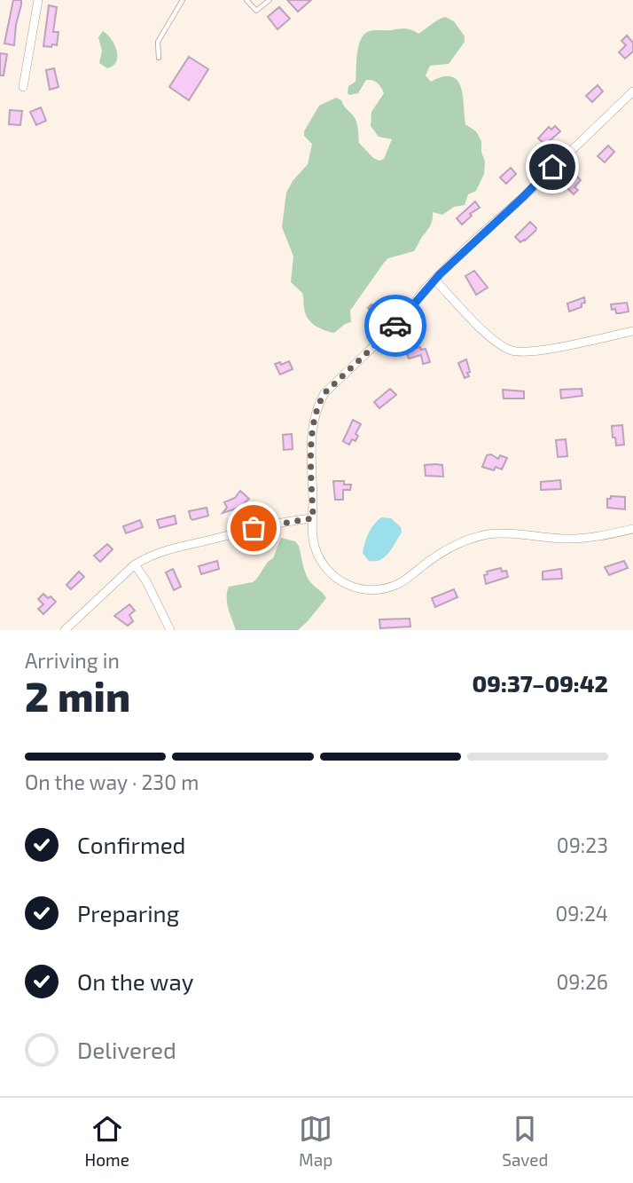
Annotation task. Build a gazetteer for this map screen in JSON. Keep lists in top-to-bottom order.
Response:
{
  "page": {
    "heading": ["2 min", "Arriving in", "09:37–09:42"],
    "bar": "On the way · 230 m",
    "list": [
      ["Confirmed", "09:23"],
      ["Preparing", "09:24"],
      ["On the way", "09:26"],
      "Delivered"
    ],
    "tabs": ["Home", "Map", "Saved"]
  }
}
